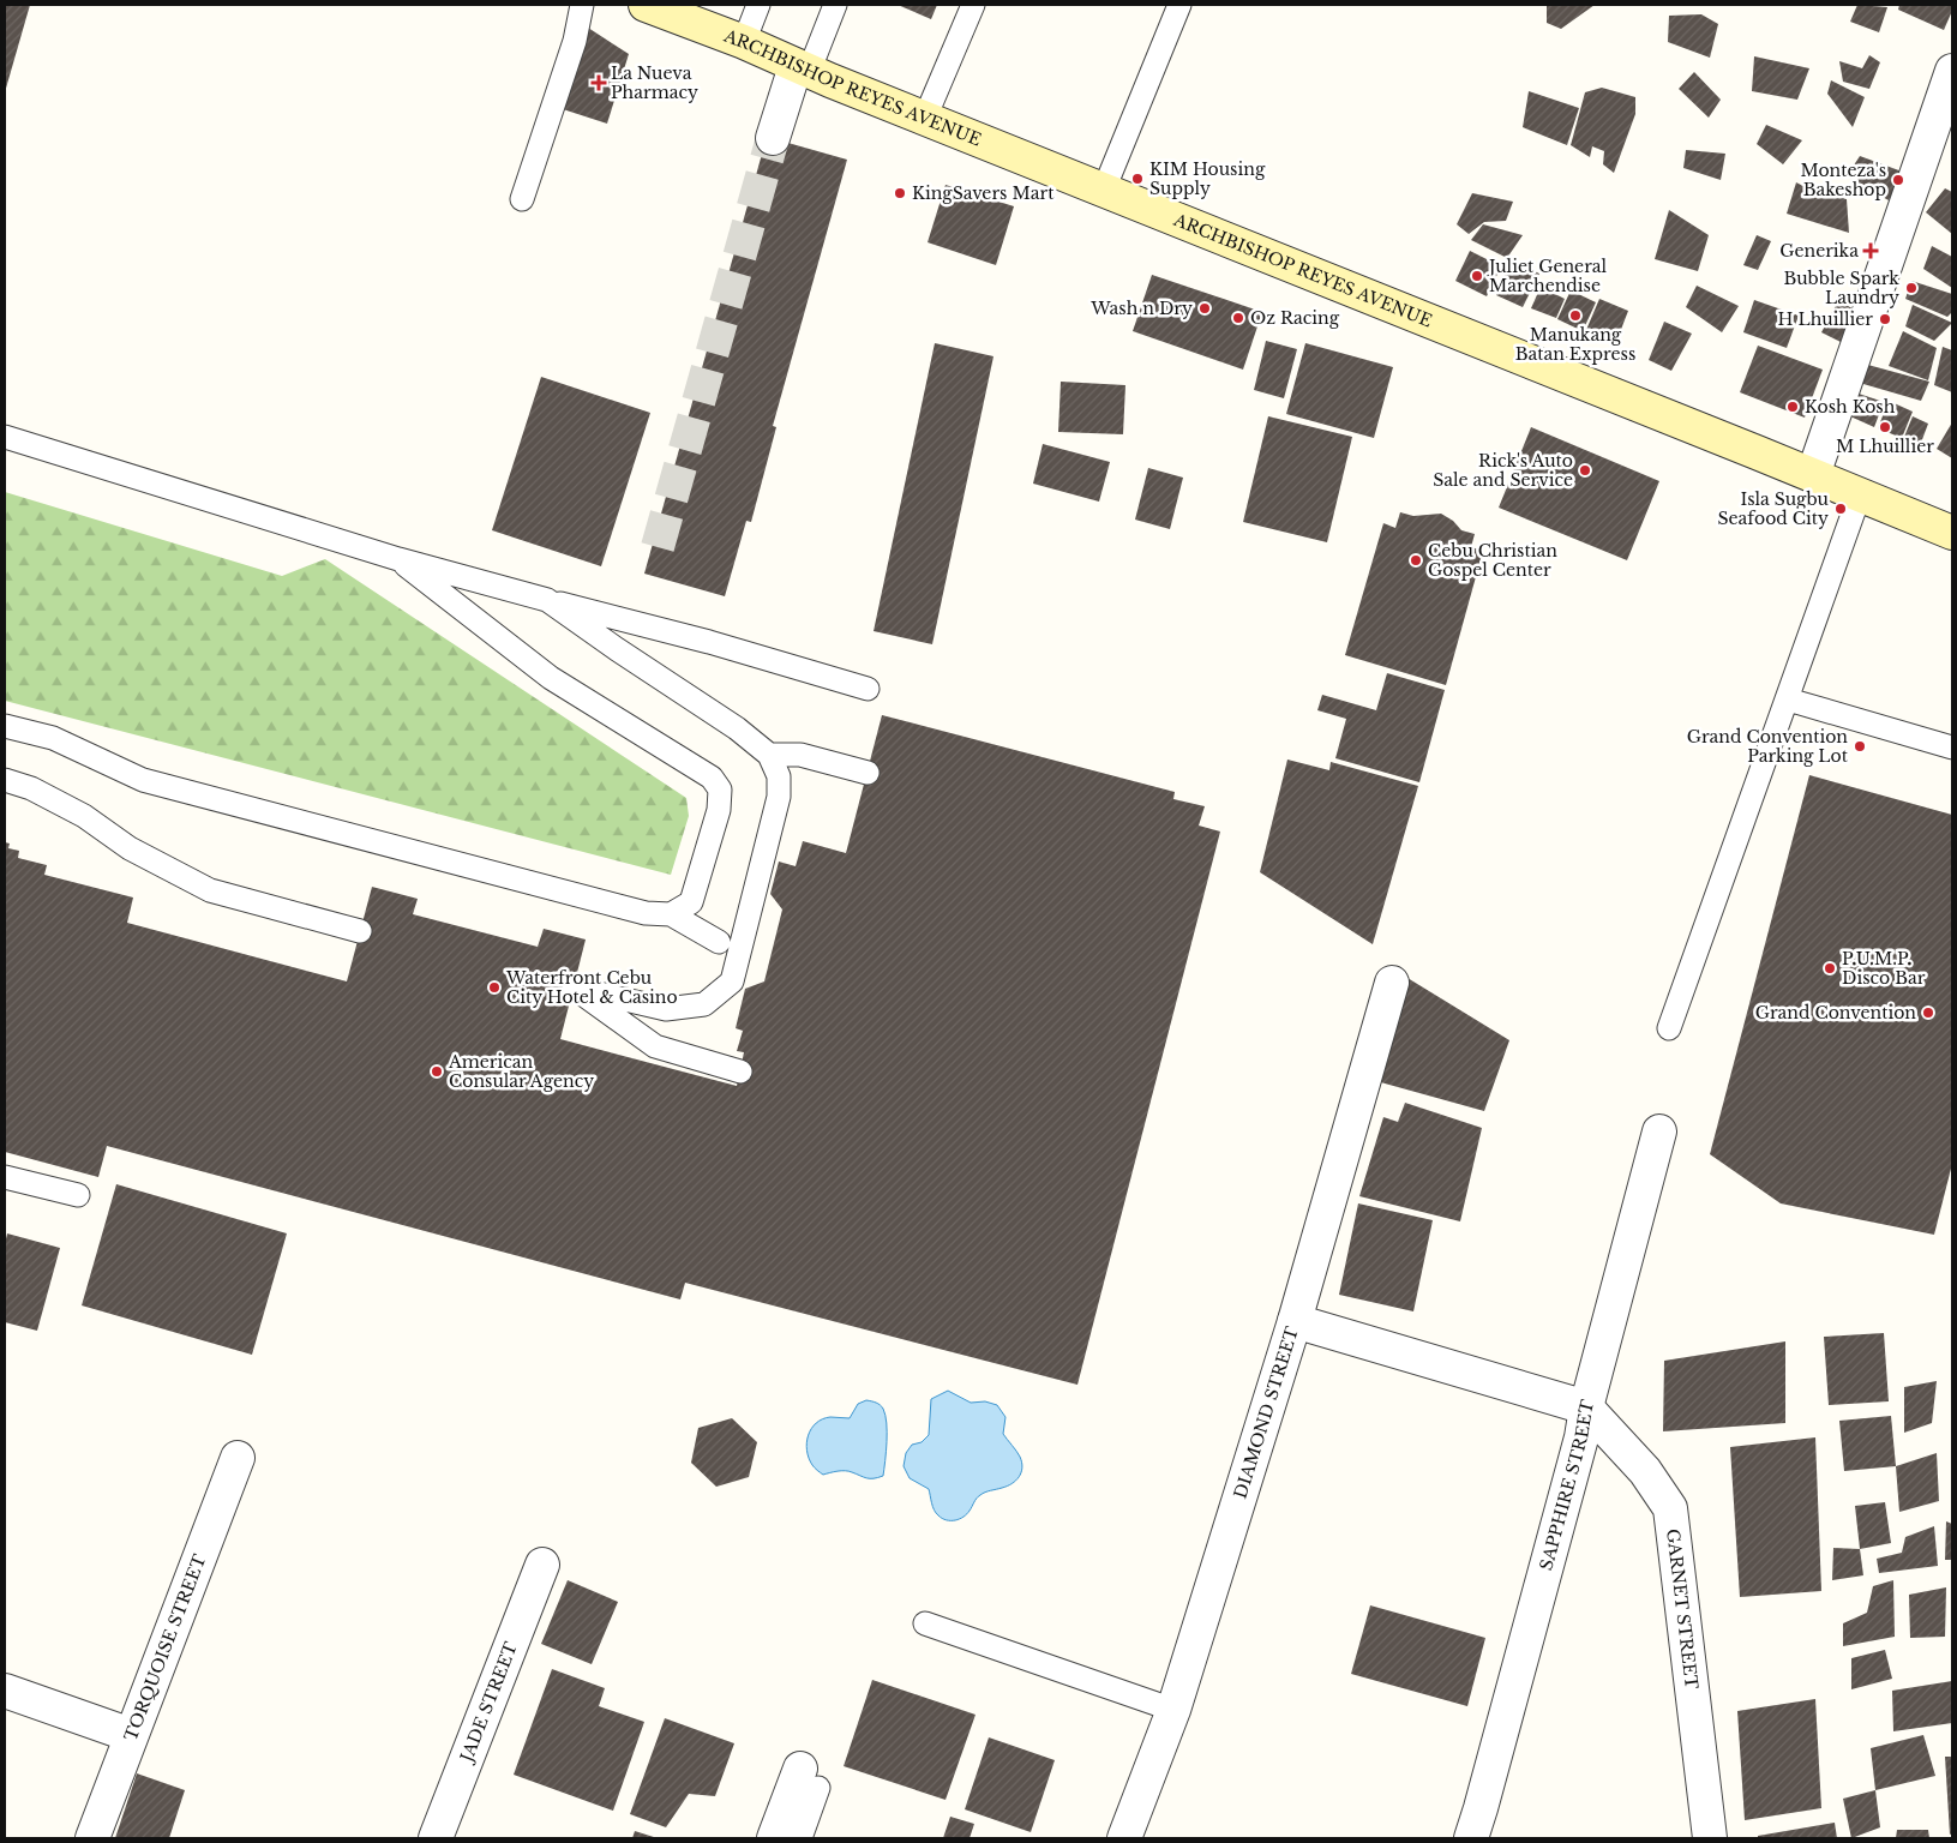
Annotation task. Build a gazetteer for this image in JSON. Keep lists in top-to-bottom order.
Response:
{
  "streets": {
    "main road": ["ARCHBISHOP REYES AVENUE"],
    "street": [
      "DIAMOND STREET",
      "SAPPHIRE STREET",
      "GARNET STREET",
      "TORQUOISE STREET",
      "JADE STREET"
    ]
  },
  "crossings": [
    ["SAPPHIRE STREET", "GARNET STREET"]
  ],
  "places": {
    "health": ["La Nueva Pharmacy", "Generika"],
    "other": [
      "KIM Housing Supply",
      "Monteza's Bakeshop",
      "KingSavers Mart",
      "Juliet General Marchendise",
      "Bubble Spark Laundry",
      "Wash n Dry",
      "Manukang Batan Express",
      "Oz Racing",
      "H Lhuillier",
      "Kosh Kosh",
      "M Lhuillier",
      "Rick's Auto Sale and Service",
      "Isla Sugbu Seafood City",
      "Cebu Christian Gospel Center",
      "Grand Convention Parking Lot",
      "P.U.M.P. Disco Bar",
      "Waterfront Cebu City Hotel & Casino",
      "Grand Convention",
      "American Consular Agency"
    ]
  }
}
